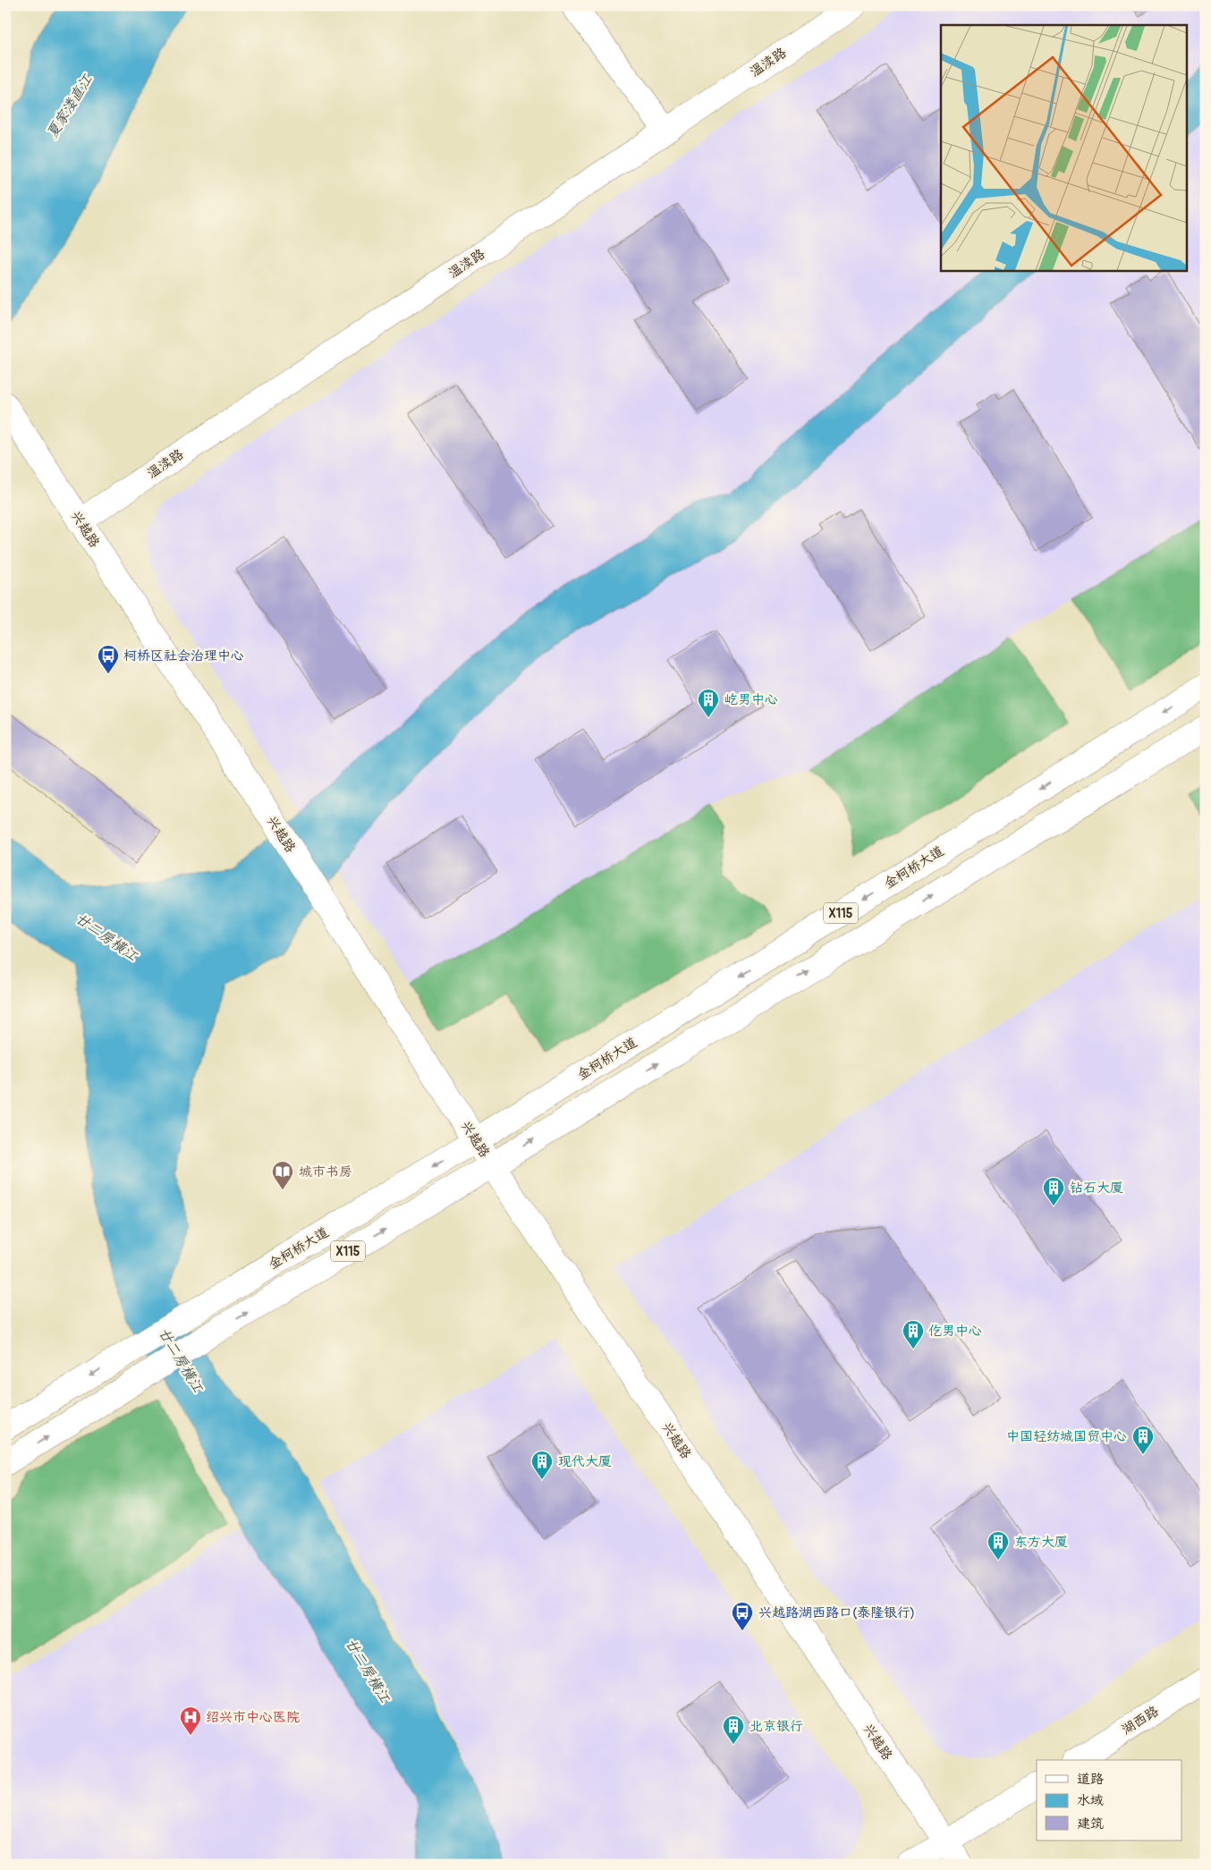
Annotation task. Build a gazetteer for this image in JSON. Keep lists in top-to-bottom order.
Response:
{
  "streets": {
    "street": [
      "温渎路",
      "兴越路",
      "金柯桥大道",
      "X115",
      "湖西路"
    ]
  },
  "crossings": [
    ["温渎路", "兴越路"],
    ["兴越路", "金柯桥大道"]
  ],
  "water": ["夏家溇直江", "廿二房横江"],
  "places": {
    "bus stop": ["柯桥区社会治理中心", "兴越路湖西路口(泰隆银行)"],
    "building": [
      "屹男中心",
      "钻石大厦",
      "仡男中心",
      "中国轻纺城国贸中心",
      "现代大厦",
      "东方大厦",
      "北京银行"
    ],
    "library": ["城市书房"],
    "hospital": ["绍兴市中心医院"]
  },
  "legend": ["道路", "水域", "建筑"]
}
